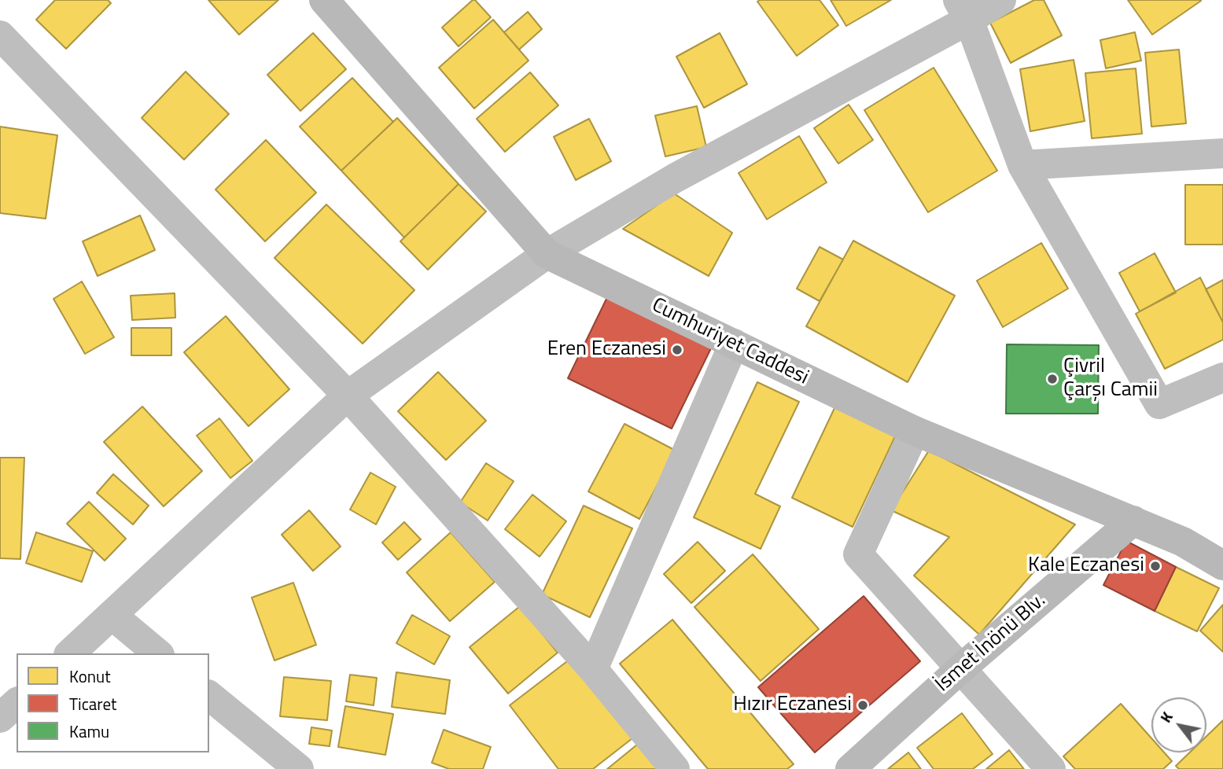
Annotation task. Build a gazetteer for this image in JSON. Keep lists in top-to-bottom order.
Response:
{
  "streets": {
    "main road": ["Cumhuriyet Caddesi", "İsmet İnönü Blv."]
  },
  "crossings": [
    ["Cumhuriyet Caddesi", "İsmet İnönü Blv."]
  ],
  "places": [
    "Eren Eczanesi",
    "Çivril Çarşı Camii",
    "Kale Eczanesi",
    "Hızır Eczanesi"
  ],
  "legend": ["Konut", "Ticaret", "Kamu"],
  "north": "top left"
}
